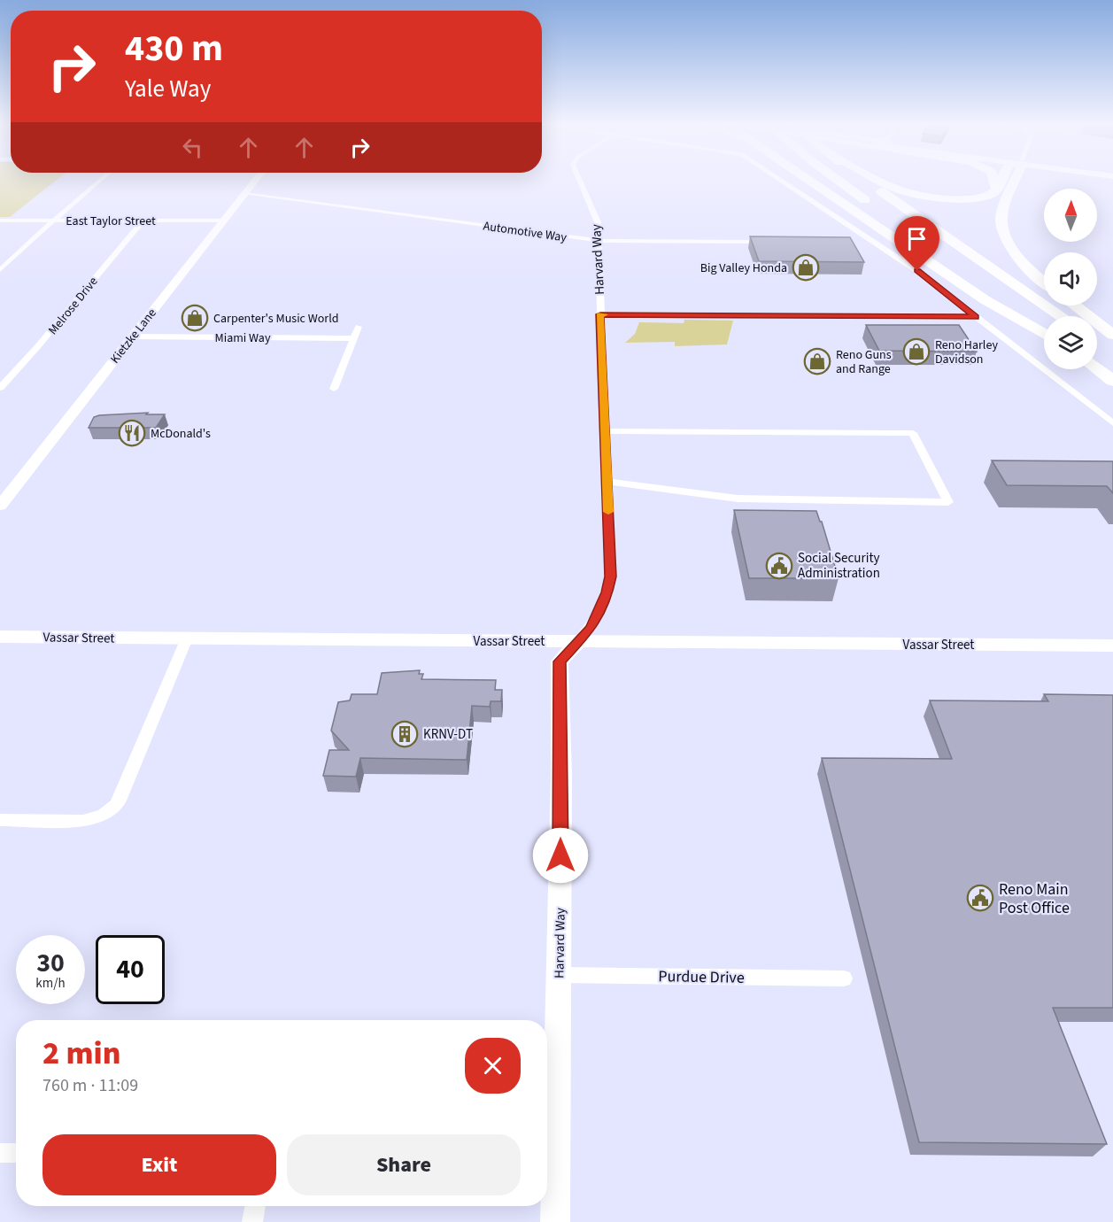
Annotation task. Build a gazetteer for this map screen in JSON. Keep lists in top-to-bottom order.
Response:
{
  "streets": {
    "main road": ["Harvard Way", "Kietzke Lane", "Vassar Street"],
    "street": [
      "East Taylor Street",
      "Automotive Way",
      "Melrose Drive",
      "Miami Way",
      "Purdue Drive"
    ]
  },
  "crossings": [
    ["East Taylor Street", "Melrose Drive"],
    ["East Taylor Street", "Kietzke Lane"],
    ["Automotive Way", "Harvard Way"],
    ["Automotive Way", "Kietzke Lane"],
    ["Harvard Way", "Vassar Street"],
    ["Harvard Way", "Purdue Drive"],
    ["Kietzke Lane", "Miami Way"]
  ],
  "places": {
    "shop": [
      "Big Valley Honda",
      "Carpenter's Music World",
      "Reno Harley Davidson",
      "Reno Guns and Range"
    ],
    "restaurant": ["McDonald's"],
    "public building": ["Social Security Administration", "Reno Main Post Office"],
    "building": ["KRNV-DT"]
  },
  "north": "top",
  "page": {
    "turn": ["430 m", "Yale Way"],
    "speed": "30 km/h",
    "limit": "40",
    "heading": ["2 min", "760 m · 11:09"],
    "buttons": ["Exit", "Share"]
  }
}
